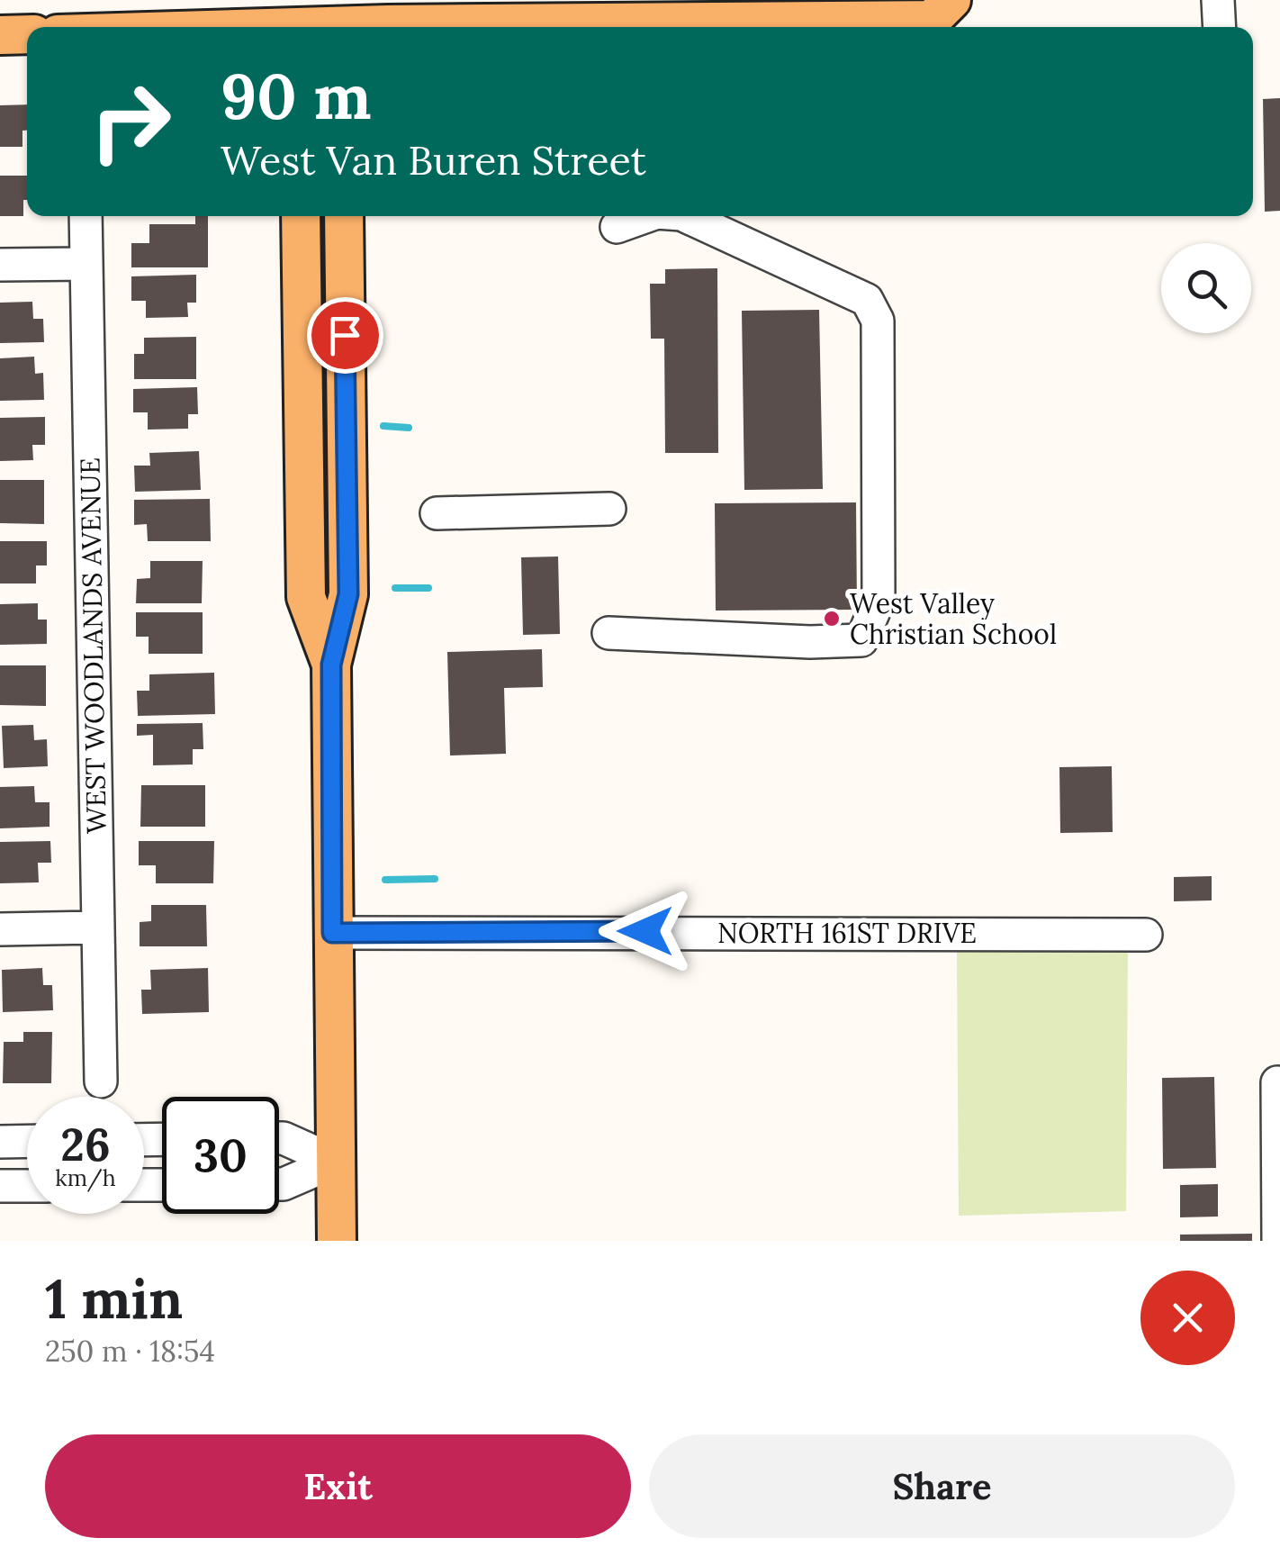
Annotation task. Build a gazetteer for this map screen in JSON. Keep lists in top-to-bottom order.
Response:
{
  "streets": {
    "street": ["WEST WOODLANDS AVENUE", "NORTH 161ST DRIVE"]
  },
  "places": ["West Valley Christian School"],
  "page": {
    "turn": ["90 m", "West Van Buren Street"],
    "speed": "26 km/h",
    "limit": "30",
    "heading": ["1 min", "250 m · 18:54"],
    "buttons": ["Exit", "Share"]
  }
}
